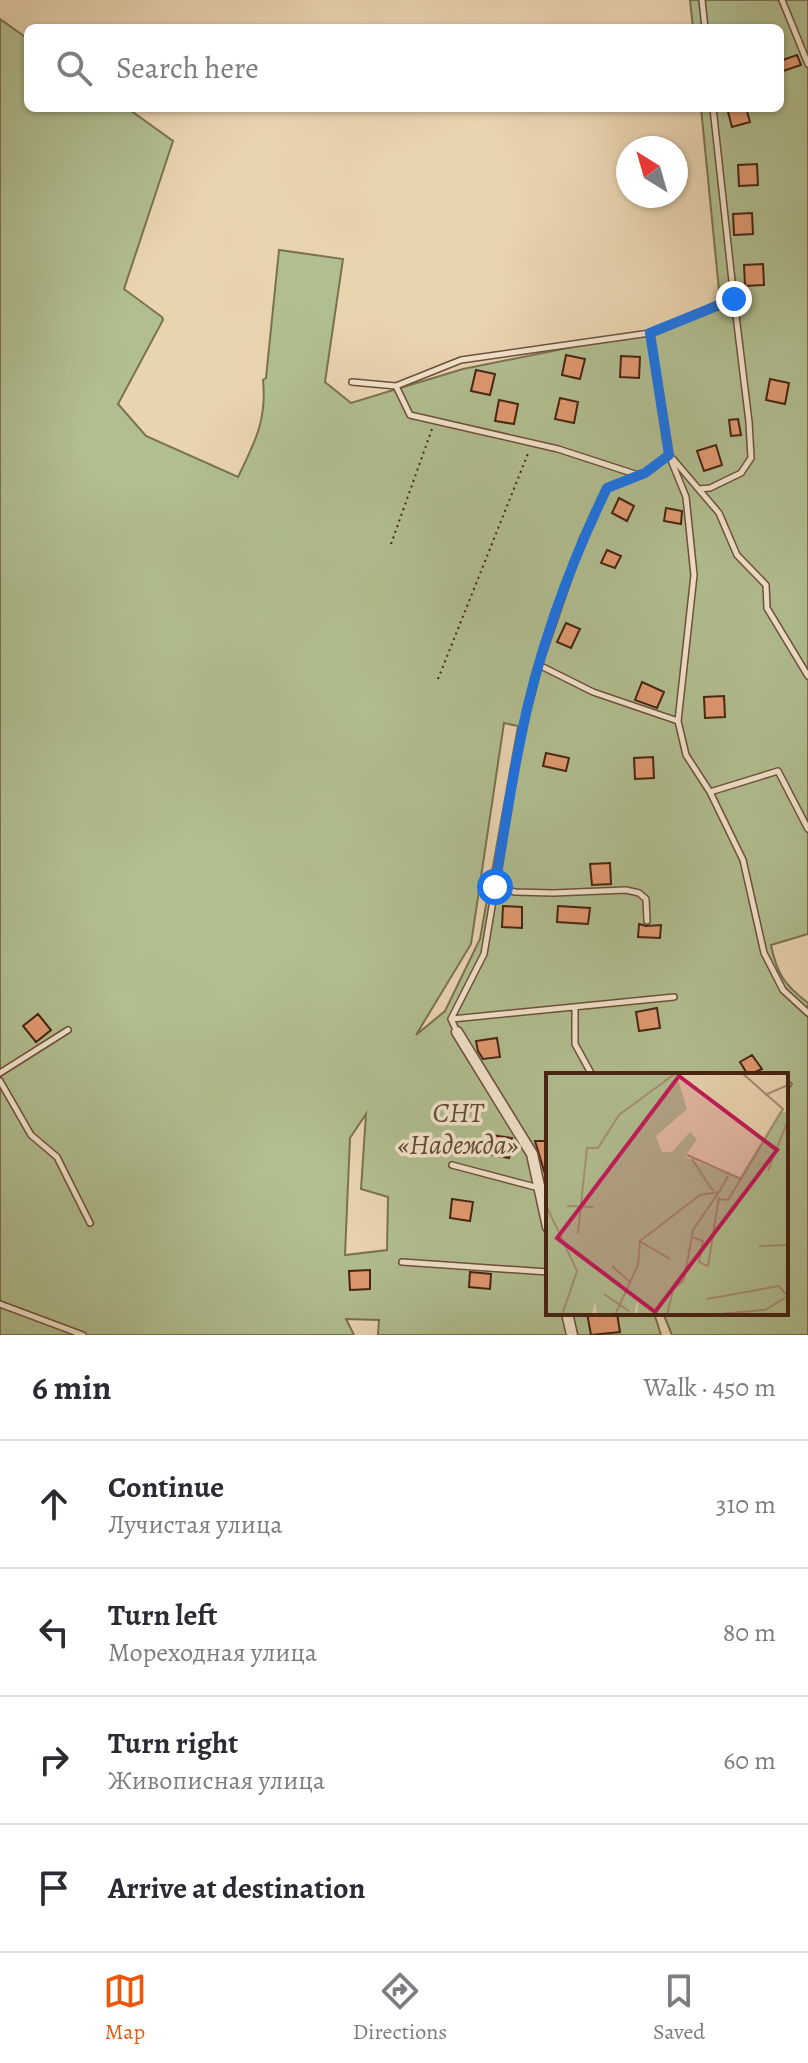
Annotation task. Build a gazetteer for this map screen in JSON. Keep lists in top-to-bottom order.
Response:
{
  "parks": ["СНТ «Надежда»"],
  "north": "top left",
  "page": {
    "search": "Search here",
    "heading": ["6 min", "Walk · 450 m"],
    "list": [
      ["Continue", "Лучистая улица", "310 m"],
      ["Turn left", "Мореходная улица", "80 m"],
      ["Turn right", "Живописная улица", "60 m"],
      "Arrive at destination"
    ],
    "nav": ["Map", "Directions", "Saved"]
  }
}
